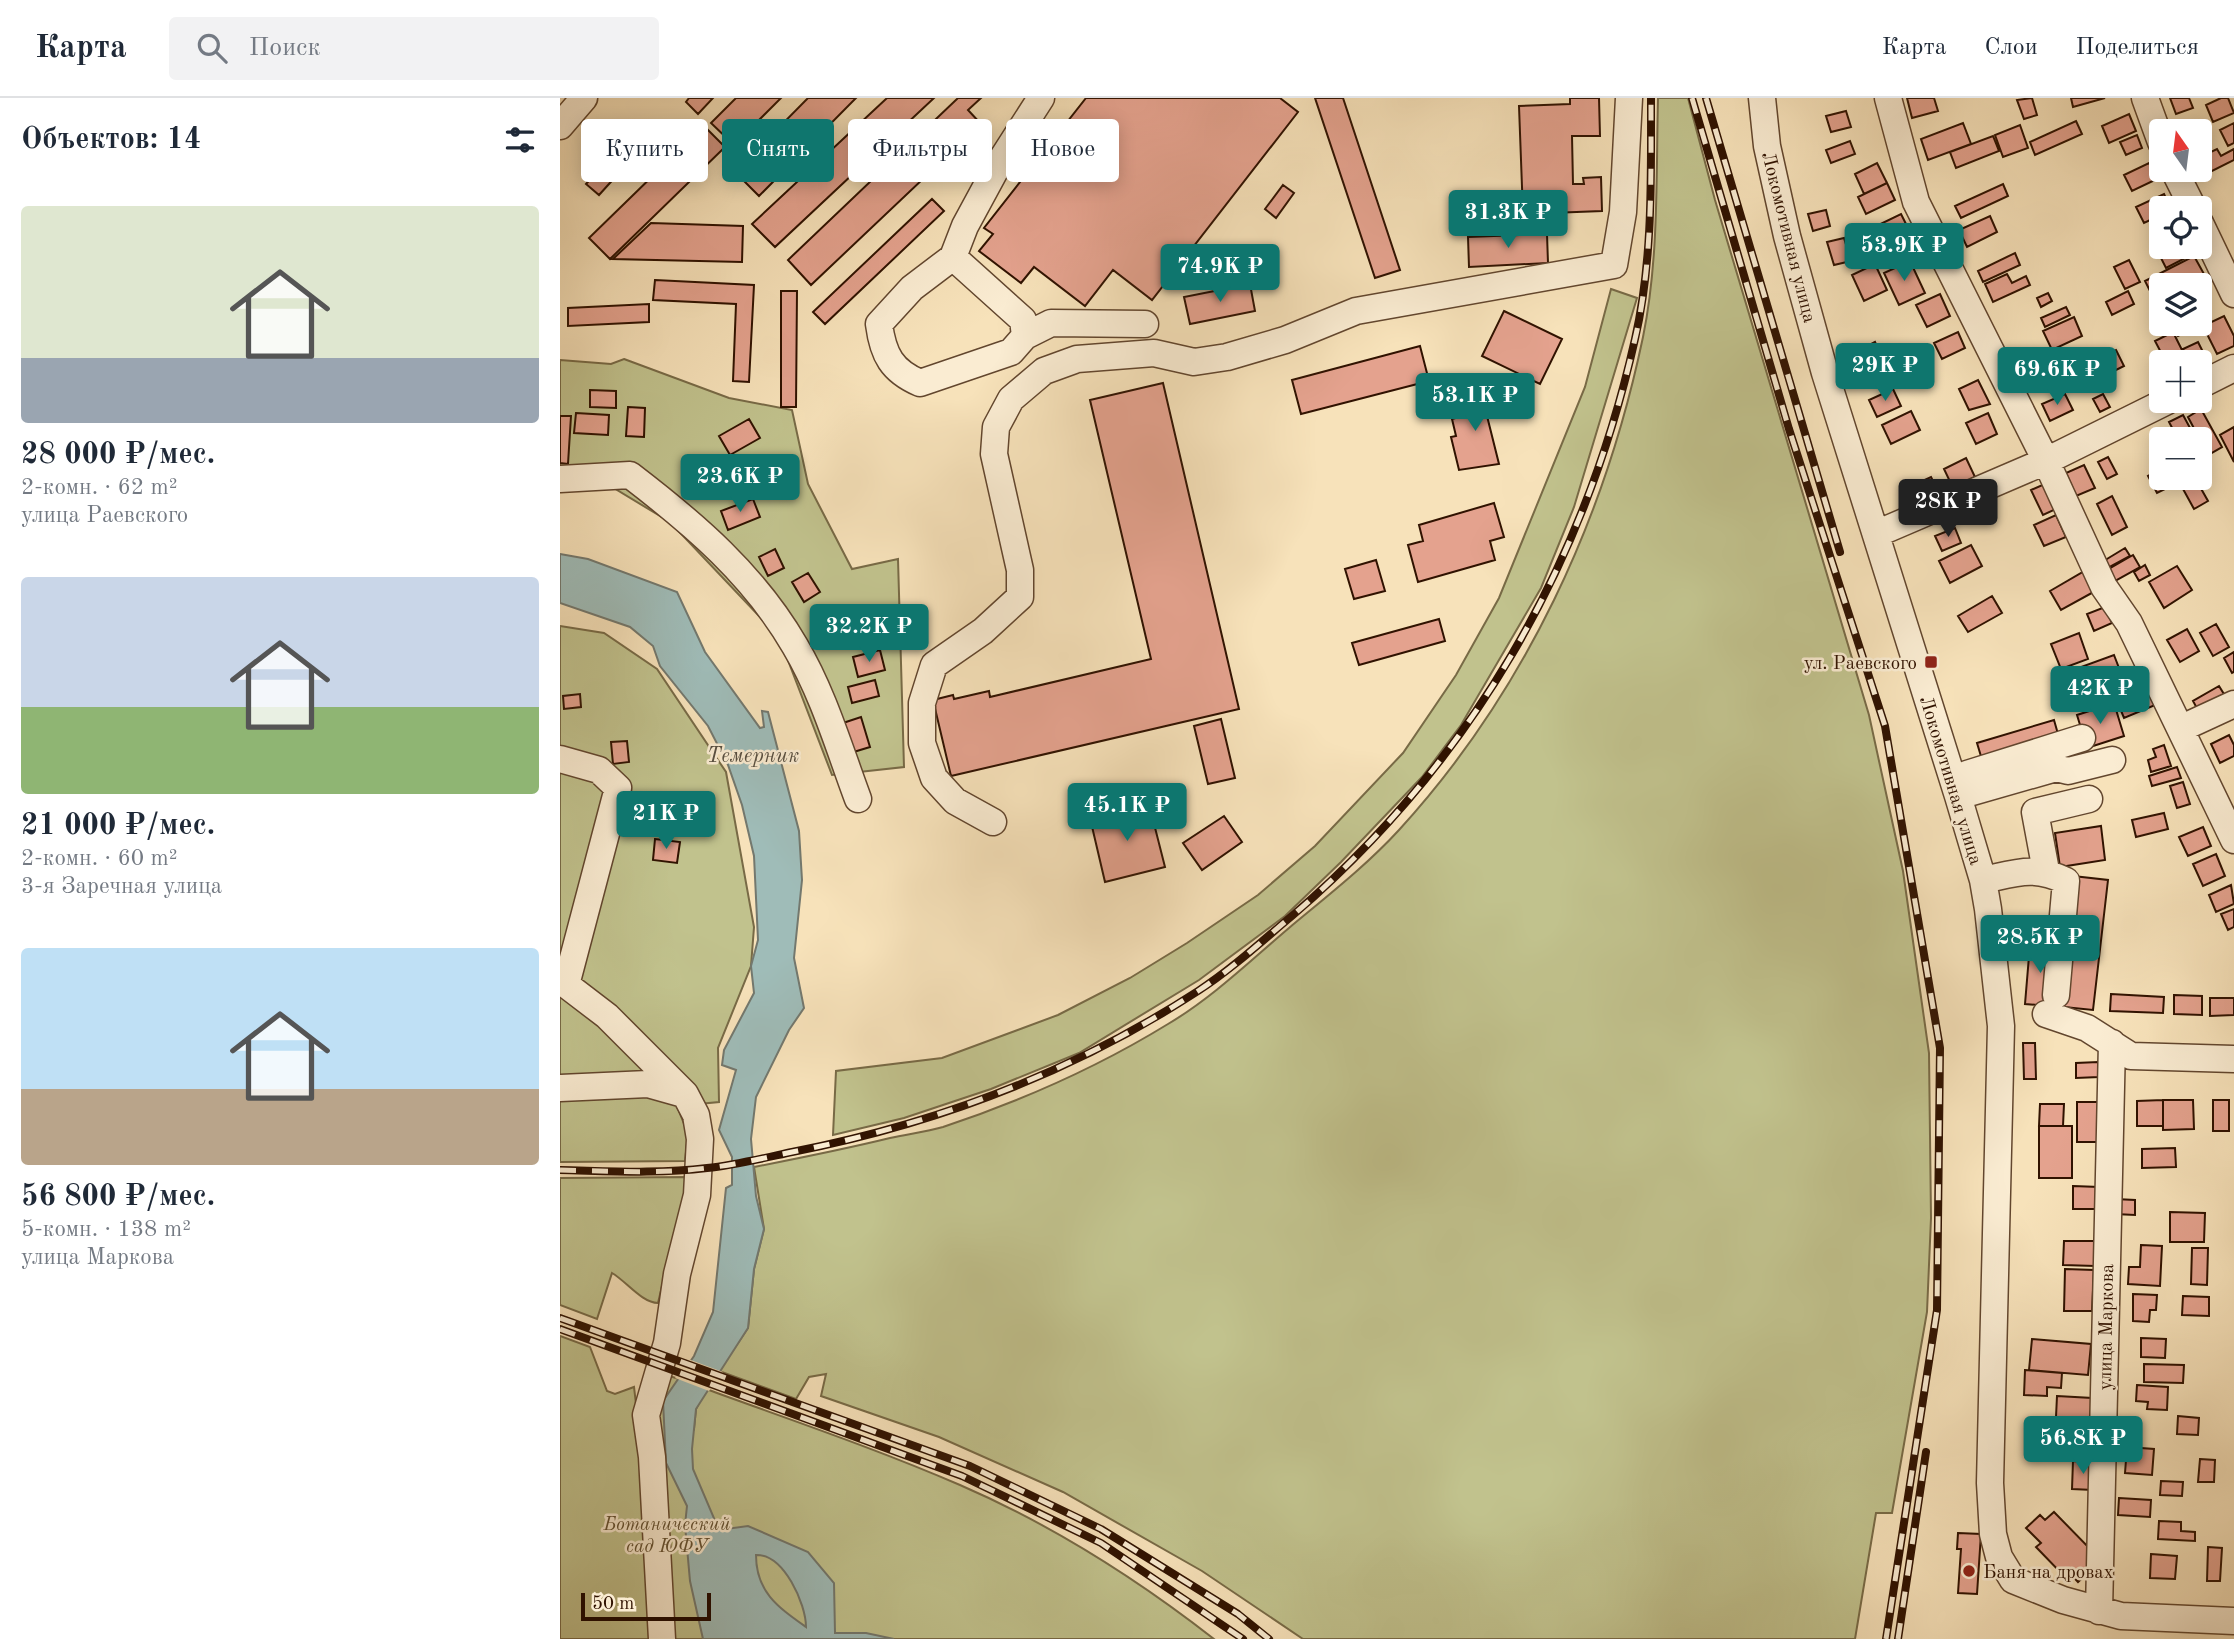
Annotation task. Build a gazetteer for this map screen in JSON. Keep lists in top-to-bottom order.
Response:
{
  "streets": {
    "street": ["Локомотивная улица", "улица Маркова"]
  },
  "crossings": [
    ["Локомотивная улица", "улица Маркова"]
  ],
  "water": ["Темерник"],
  "parks": ["Ботанический сад ЮФУ"],
  "places": {
    "transit": ["ул. Раевского"],
    "other": ["Баня на дровах"]
  },
  "scale_bar": "50 m",
  "north": "top",
  "page": {
    "header": "Карта",
    "search": "Поиск",
    "nav": ["Карта", "Слои", "Поделиться"],
    "heading": "Объектов: 14",
    "map_buttons": ["+", "−"],
    "chip": [
      "Купить",
      "Снять",
      "Фильтры",
      "Новое"
    ],
    "list": [
      {
        "name": "28 000 ₽/мес.",
        "note": "2-комн. · 62 m² · улица Раевского"
      },
      {
        "name": "21 000 ₽/мес.",
        "note": "2-комн. · 60 m² · 3-я Заречная улица"
      },
      {
        "name": "56 800 ₽/мес.",
        "note": "5-комн. · 138 m² · улица Маркова"
      }
    ],
    "price": [
      "31.3K ₽",
      "53.9K ₽",
      "74.9K ₽",
      "29K ₽",
      "69.6K ₽",
      "53.1K ₽",
      "23.6K ₽",
      "28K ₽",
      "32.2K ₽",
      "42K ₽",
      "45.1K ₽",
      "21K ₽",
      "28.5K ₽",
      "56.8K ₽"
    ],
    "scale": "50 m"
  }
}
